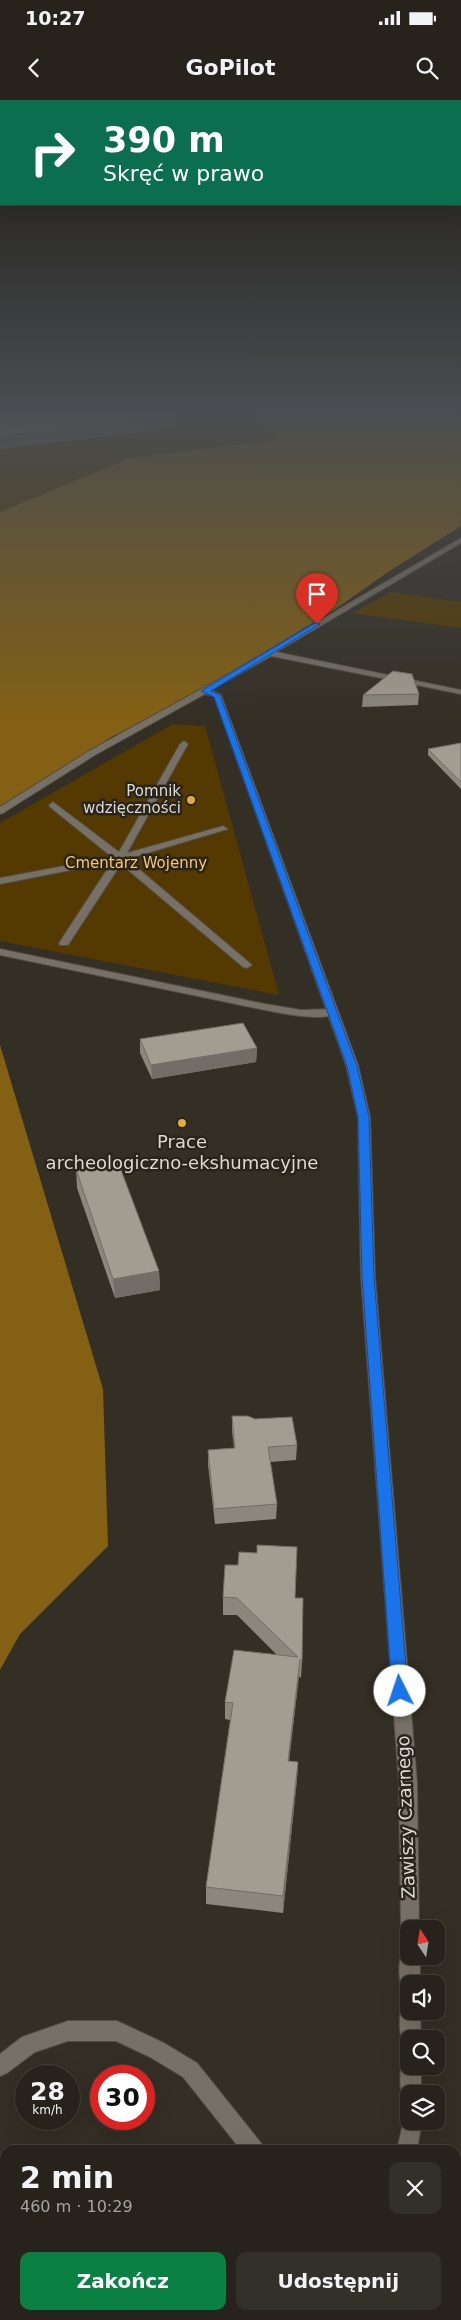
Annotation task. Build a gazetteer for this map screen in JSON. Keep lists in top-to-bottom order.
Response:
{
  "streets": {
    "street": ["Zawiszy Czarnego"]
  },
  "parks": ["Cmentarz Wojenny"],
  "places": ["Pomnik wdzięczności", "Prace archeologiczno-ekshumacyjne"],
  "north": "top",
  "page": {
    "status": "10:27",
    "header": "GoPilot",
    "turn": ["390 m", "Skręć w prawo"],
    "speed": "28 km/h",
    "limit": "30",
    "heading": ["2 min", "460 m · 10:29"],
    "buttons": ["Zakończ", "Udostępnij"]
  }
}
